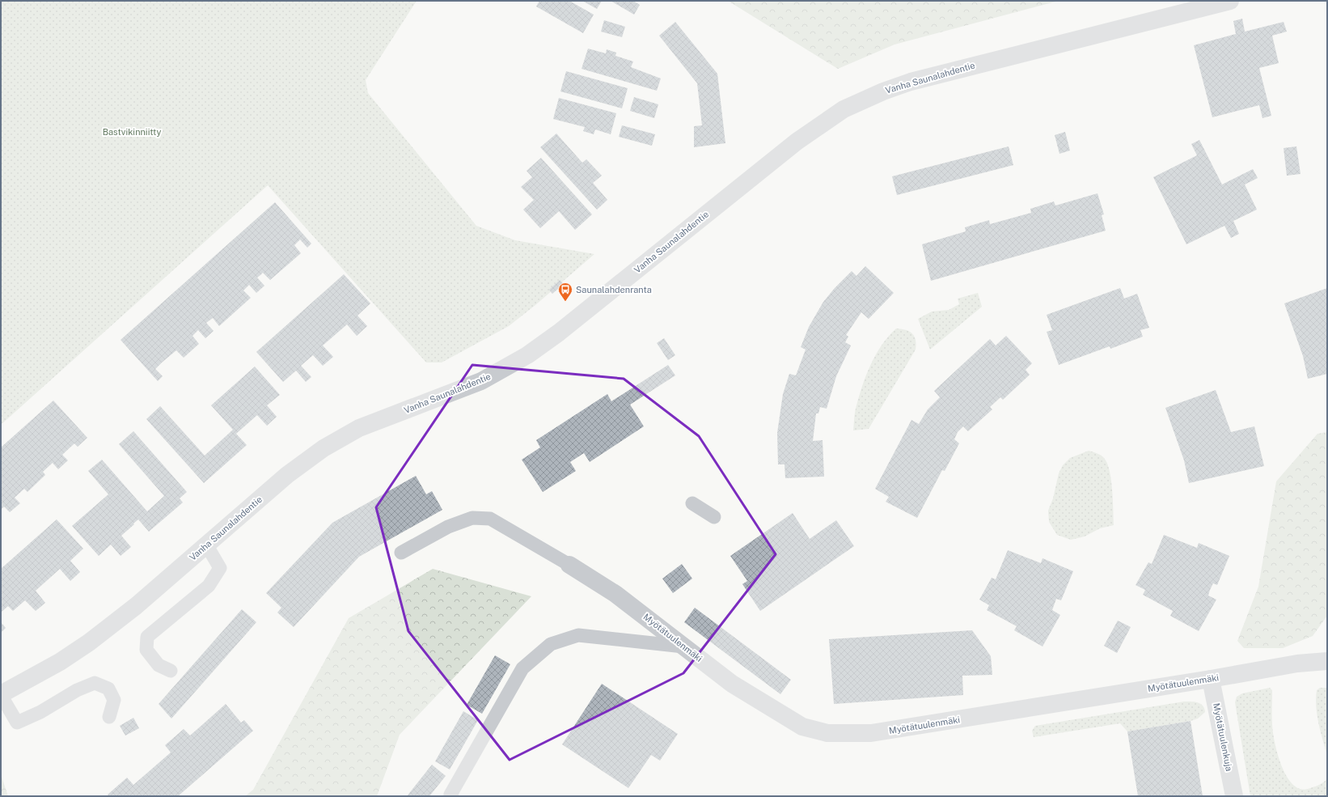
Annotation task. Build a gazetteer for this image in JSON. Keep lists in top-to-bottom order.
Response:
{
  "streets": {
    "street": ["Vanha Saunalahdentie", "Myötätuulenmäki", "Myötätuulenkuja"]
  },
  "crossings": [
    ["Myötätuulenmäki", "Myötätuulenkuja"]
  ],
  "parks": ["Bastvikinniitty"],
  "places": {
    "bus stop": ["Saunalahdenranta"]
  }
}
